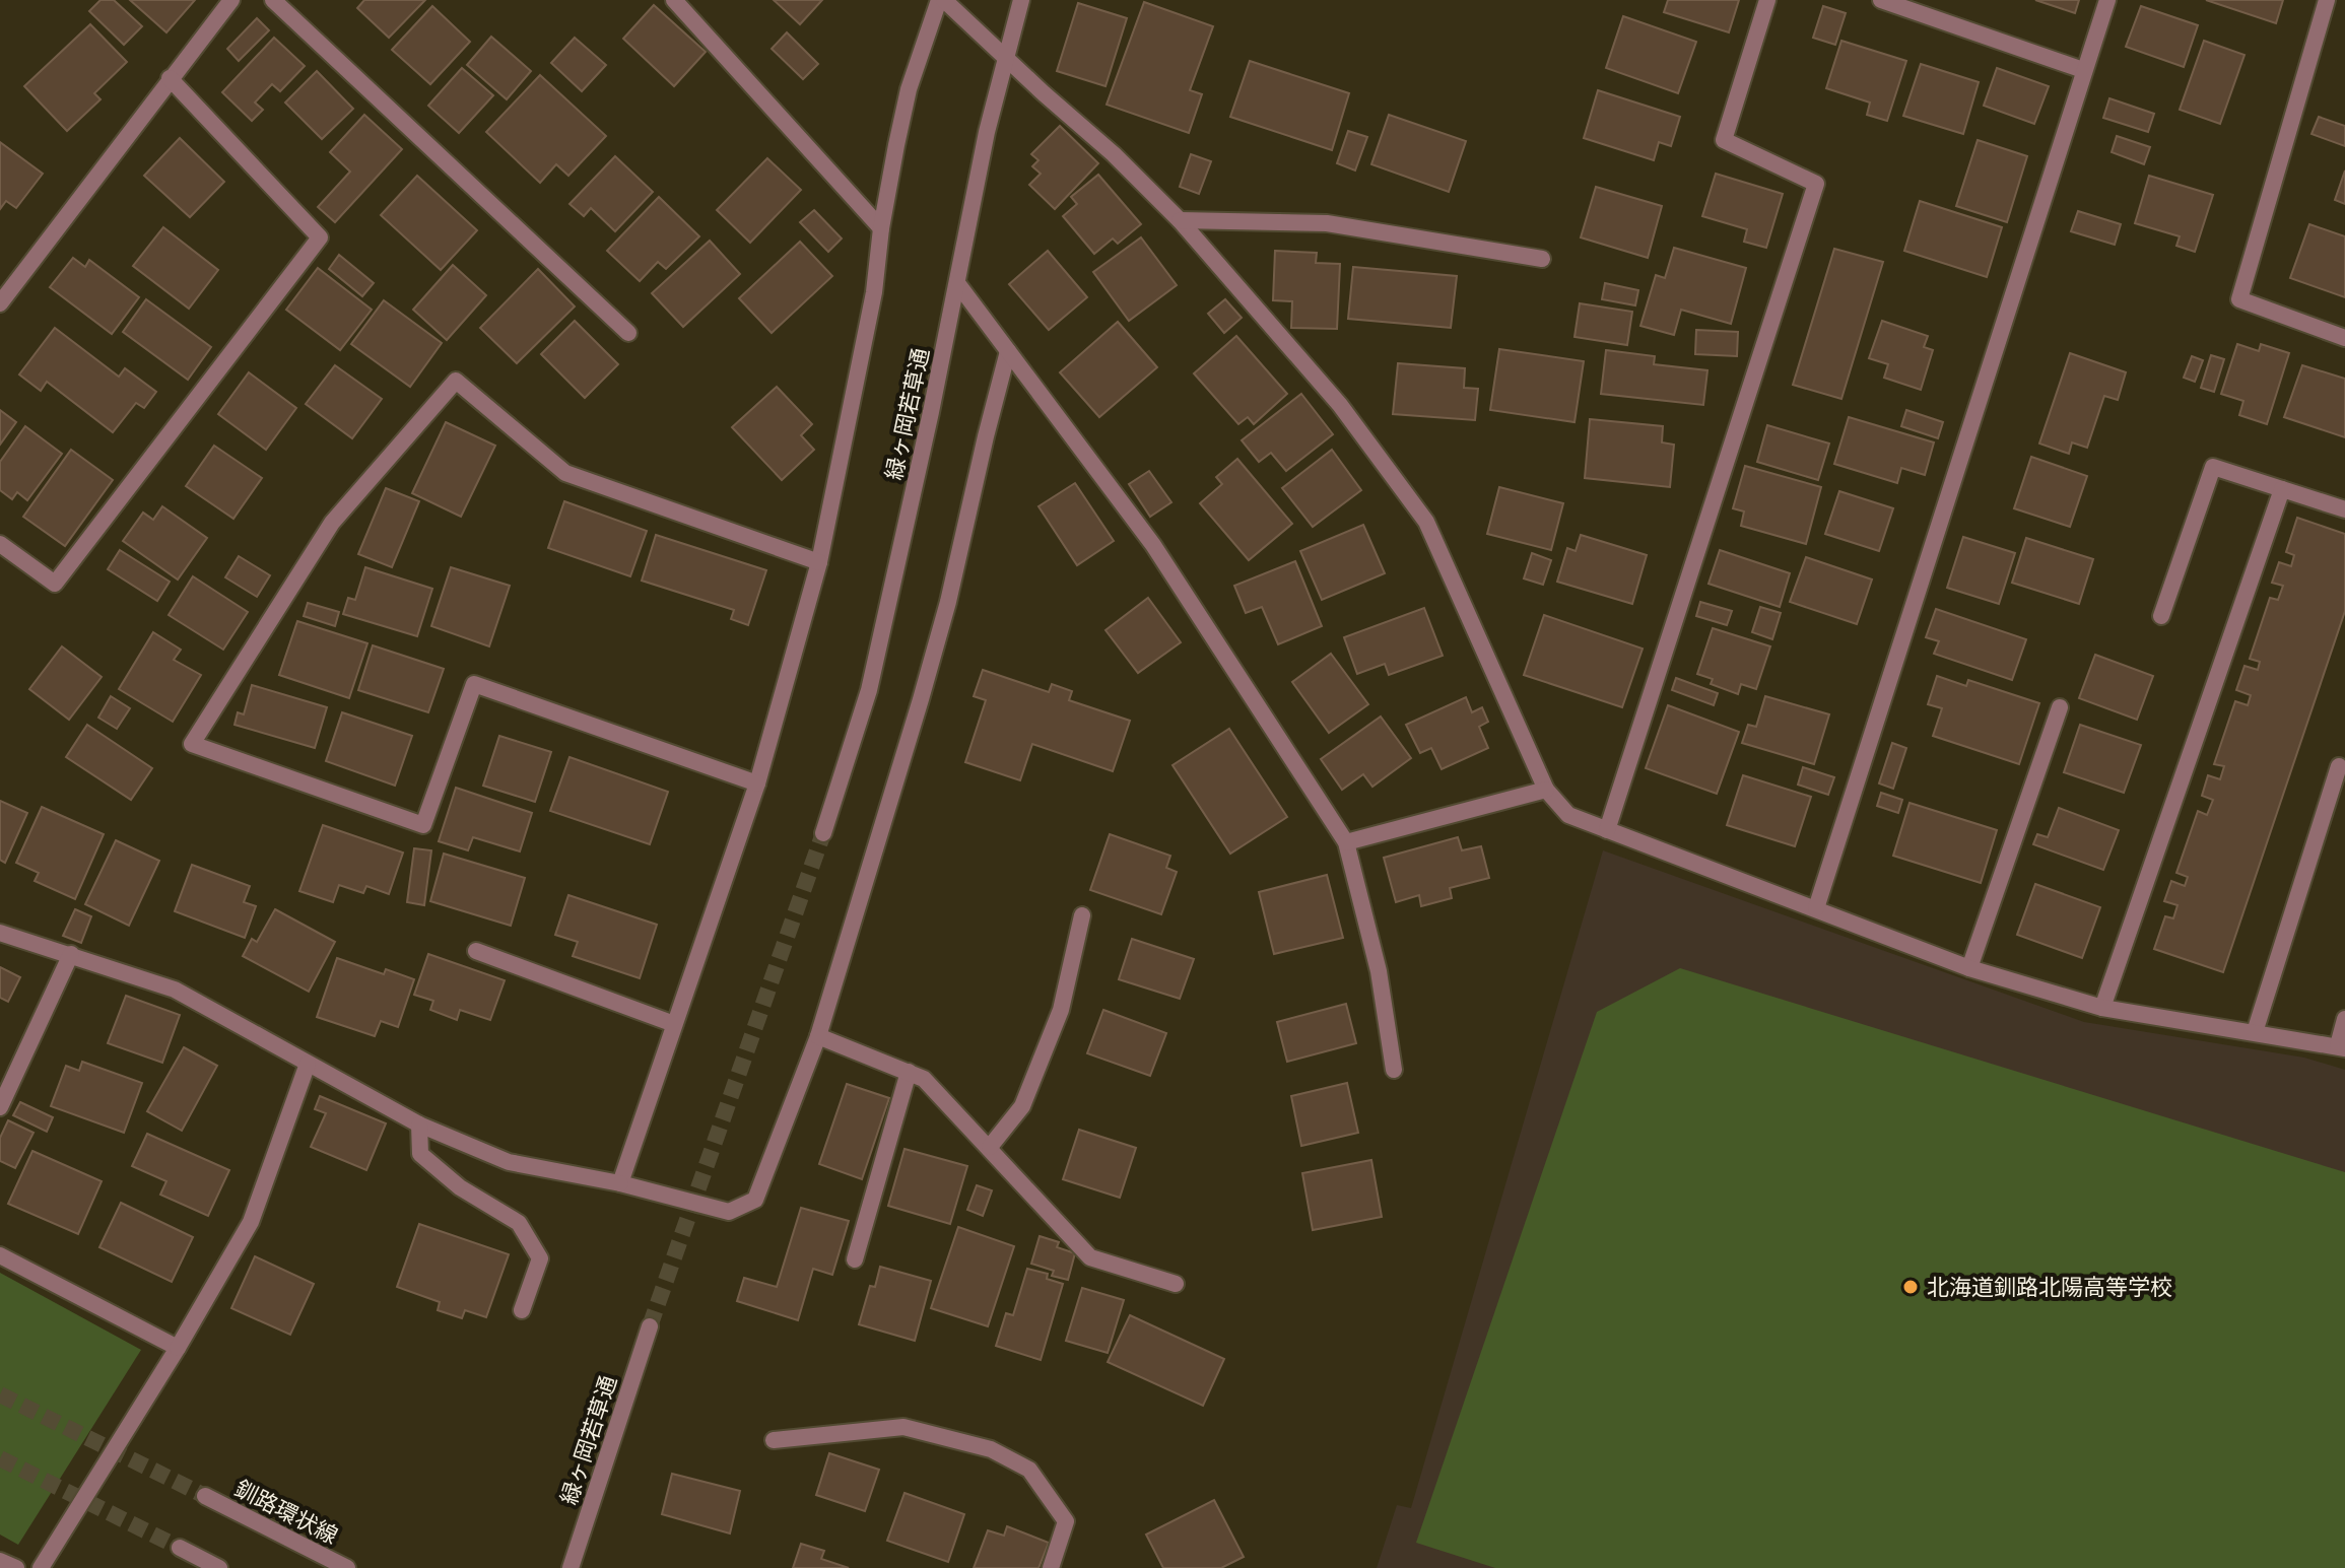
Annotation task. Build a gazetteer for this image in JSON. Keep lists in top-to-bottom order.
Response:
{
  "streets": {
    "street": ["緑ヶ岡若草通", "釧路環状線"]
  },
  "places": ["北海道釧路北陽高等学校"]
}
